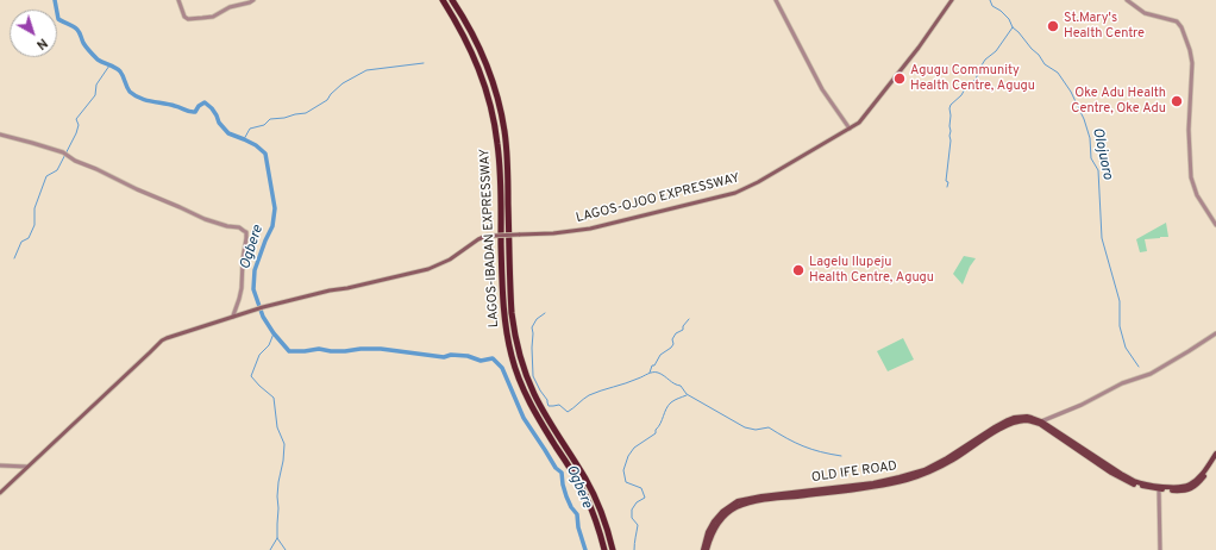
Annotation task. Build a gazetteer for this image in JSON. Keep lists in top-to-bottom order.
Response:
{
  "streets": {
    "highway": ["LAGOS-IBADAN EXPRESSWAY"],
    "main road": ["LAGOS-OJOO EXPRESSWAY", "OLD IFE ROAD"]
  },
  "water": ["Olojuoro", "Ogbere"],
  "places": [
    "St.Mary's Health Centre",
    "Agugu Community Health Centre, Agugu",
    "Oke Adu Health Centre, Oke Adu",
    "Lagelu Ilupeju Health Centre, Agugu"
  ],
  "north": "bottom right"
}
